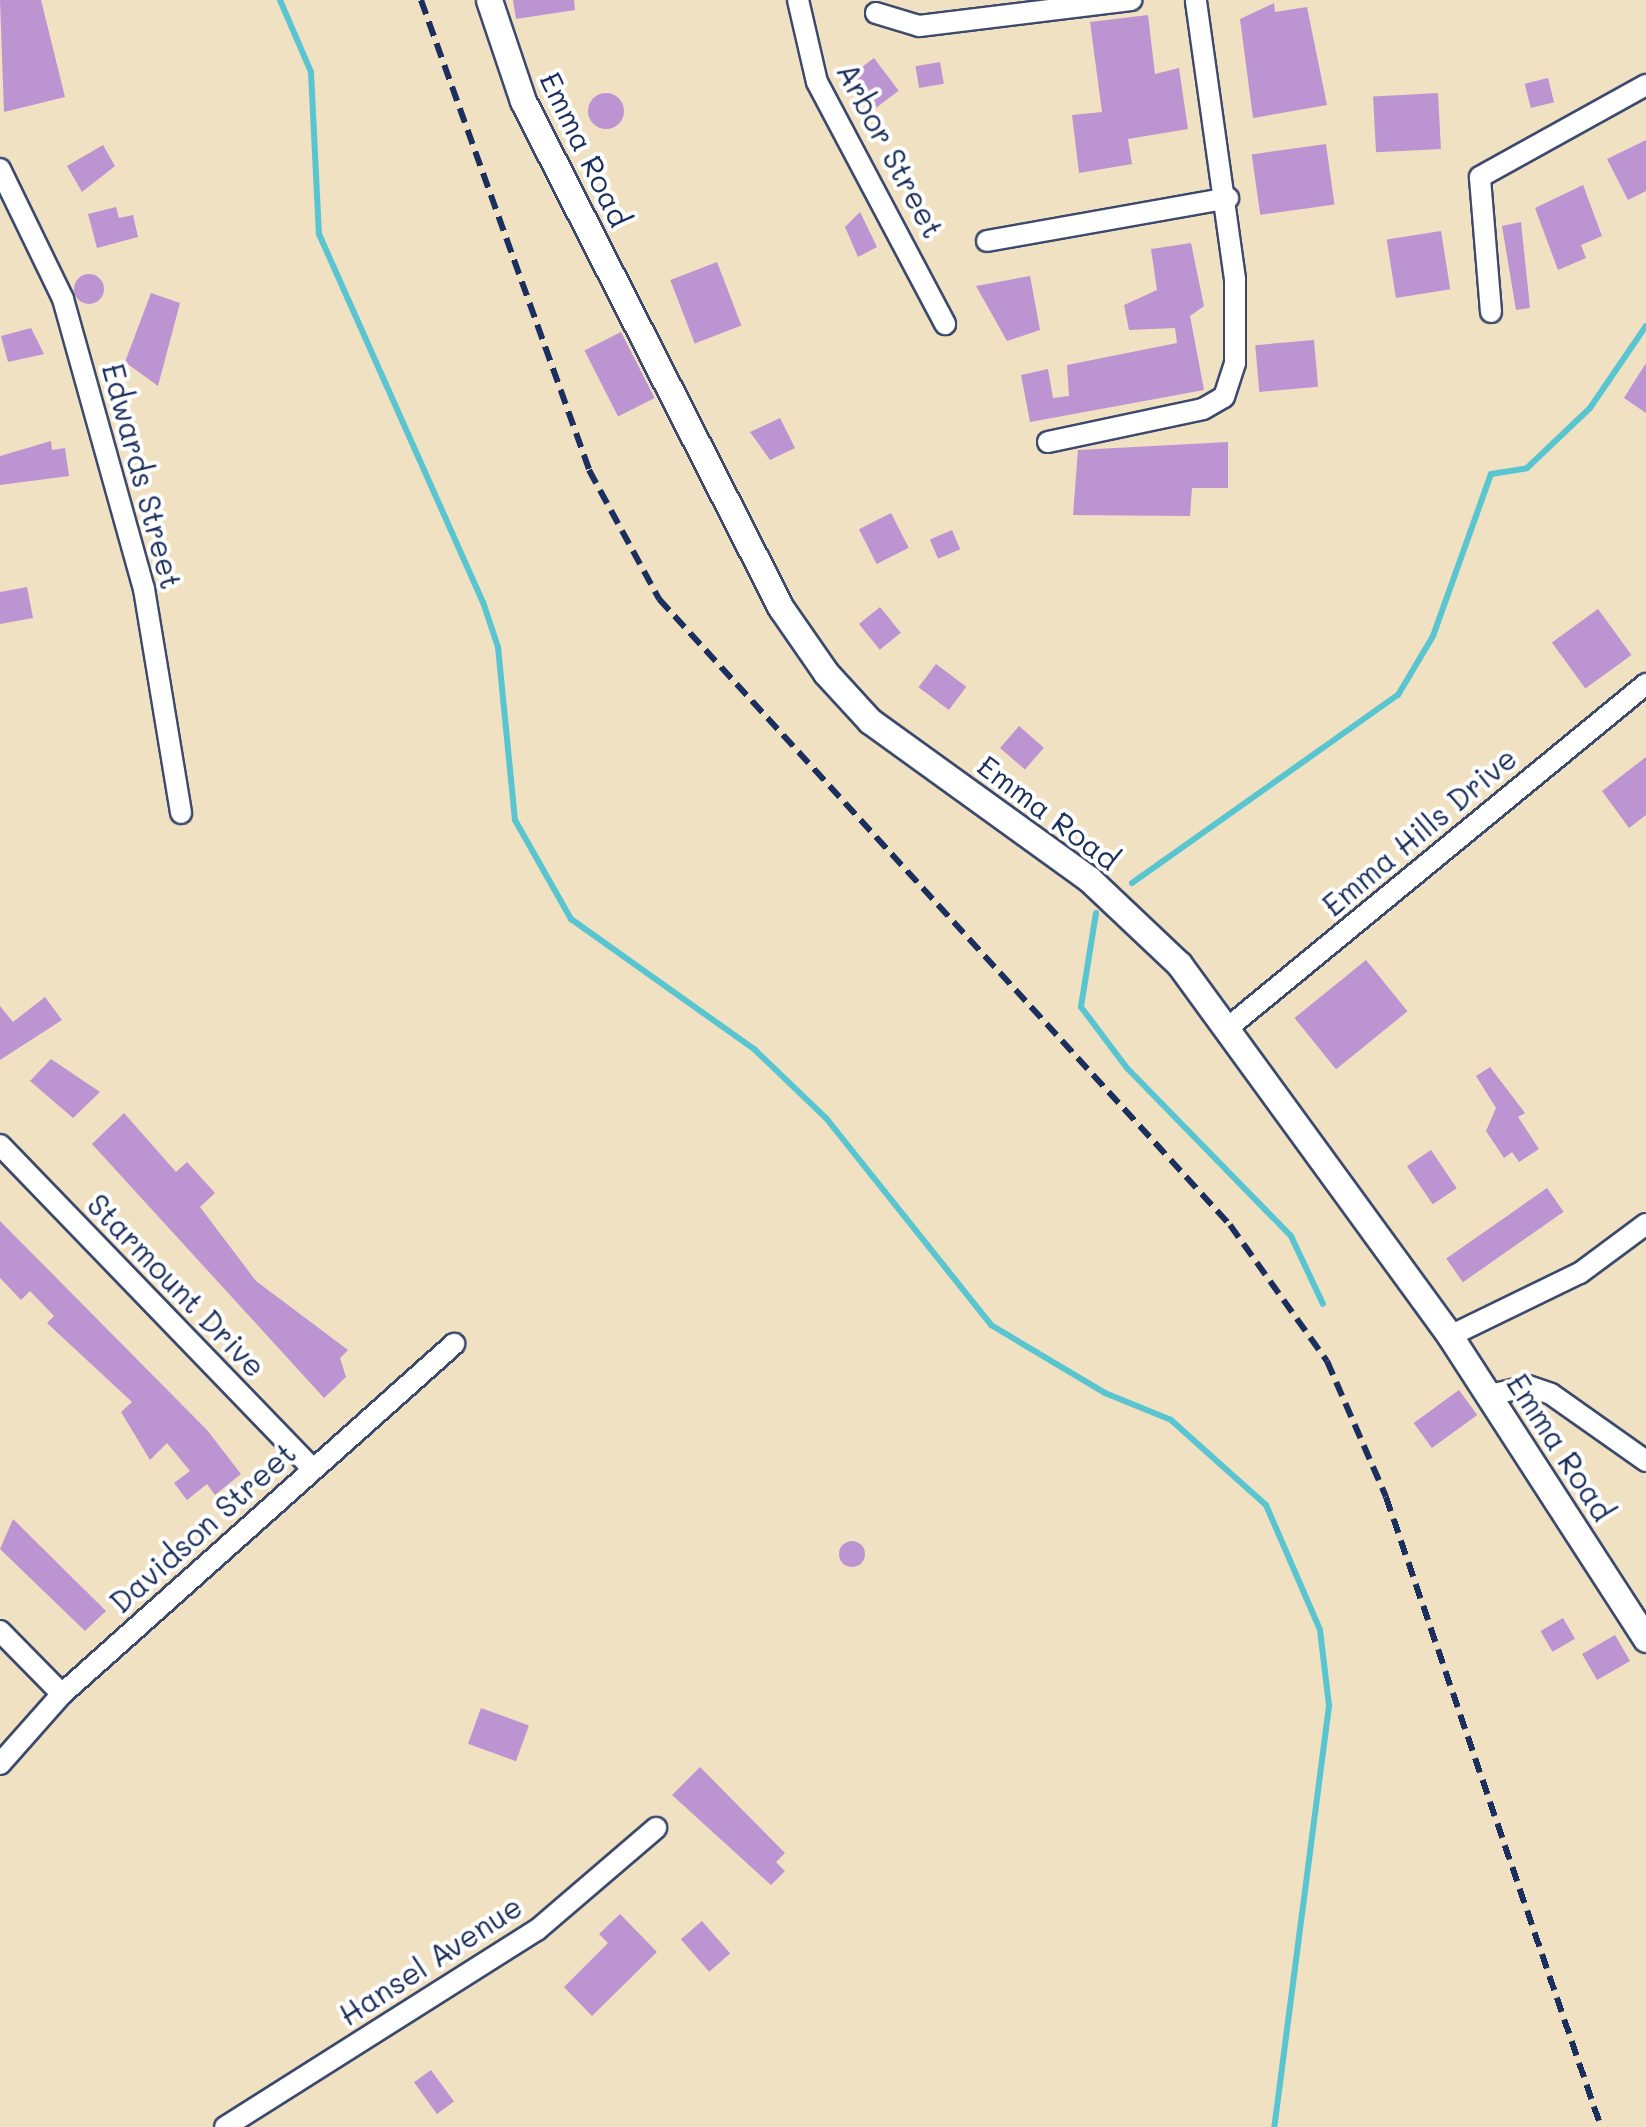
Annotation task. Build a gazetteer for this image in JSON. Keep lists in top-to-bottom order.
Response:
{
  "streets": {
    "street": [
      "Emma Road",
      "Arbor Street",
      "Edwards Street",
      "Emma Hills Drive",
      "Starmount Drive",
      "Davidson Street",
      "Hansel Avenue"
    ]
  },
  "crossings": [
    ["Emma Road", "Emma Hills Drive"],
    ["Starmount Drive", "Davidson Street"]
  ]
}
